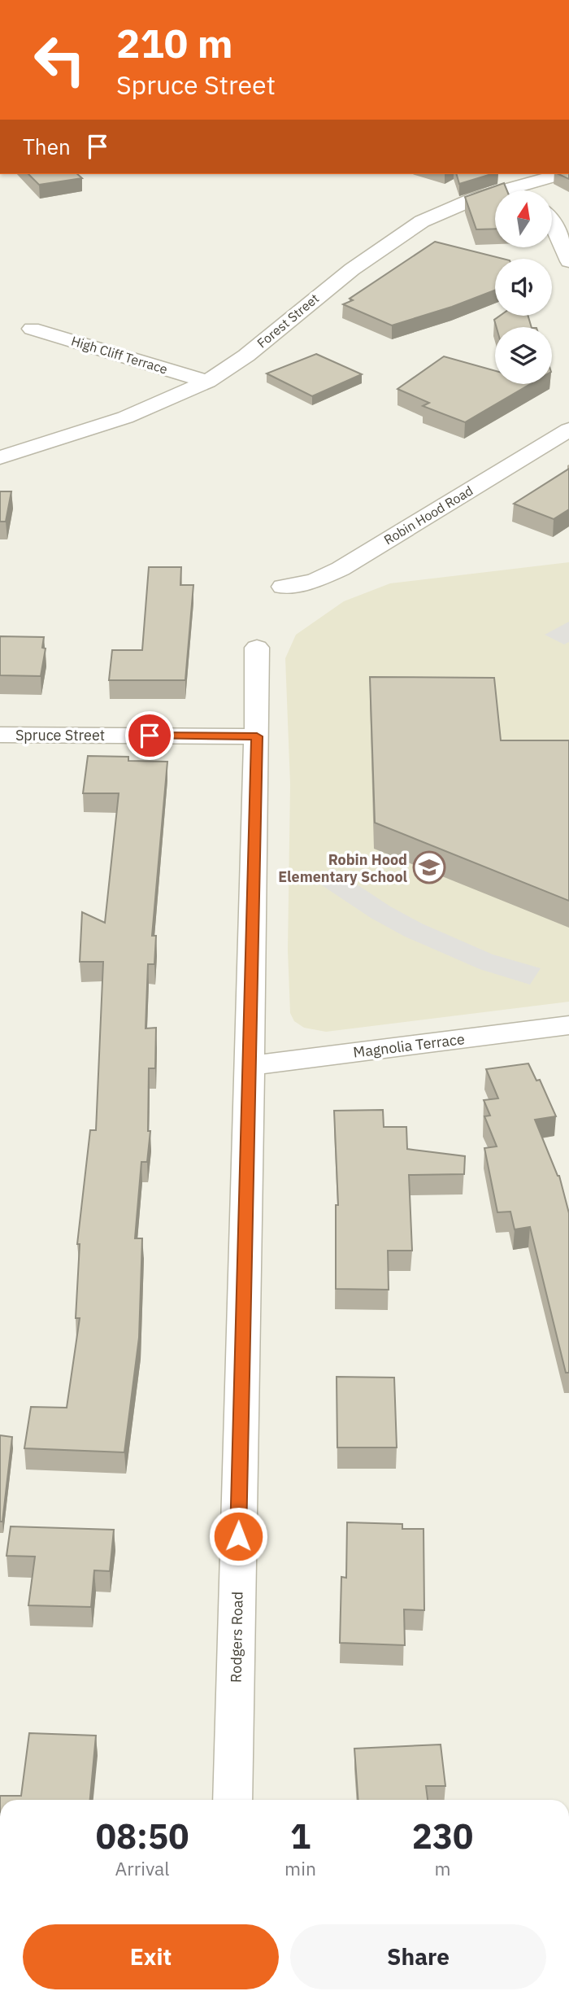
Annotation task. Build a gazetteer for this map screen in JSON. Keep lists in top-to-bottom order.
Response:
{
  "streets": {
    "street": [
      "Forest Street",
      "High Cliff Terrace",
      "Robin Hood Road",
      "Spruce Street",
      "Magnolia Terrace",
      "Rodgers Road"
    ]
  },
  "crossings": [
    ["Forest Street", "High Cliff Terrace"],
    ["Spruce Street", "Rodgers Road"],
    ["Magnolia Terrace", "Rodgers Road"]
  ],
  "places": {
    "school or university": ["Robin Hood Elementary School"]
  },
  "north": "top",
  "page": {
    "turn": ["210 m", "Spruce Street"],
    "then": "Then",
    "eta": [
      "08:50",
      "Arrival",
      "1",
      "min",
      "230",
      "m"
    ],
    "buttons": ["Exit", "Share"]
  }
}
